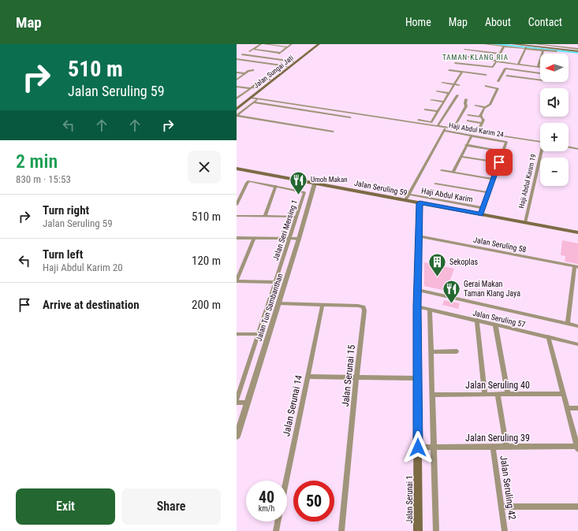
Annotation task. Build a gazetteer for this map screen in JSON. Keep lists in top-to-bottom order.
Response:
{
  "streets": {
    "main road": ["Jalan Sungai Jati", "Jalan Seruling 59", "Jalan Serunai 1"],
    "street": [
      "Haji Abdul Karim 24",
      "Haji Abdul Karim 19",
      "Haji Abdul Karim",
      "Jalan Seri Mersing 1",
      "Jalan Seruling 58",
      "Jalan Tun Sambanthan",
      "Jalan Seruling 57",
      "Jalan Serunai 15",
      "Jalan Seruling 40",
      "Jalan Serunai 14",
      "Jalan Seruling 39",
      "Jalan Seruling 42"
    ]
  },
  "crossings": [
    ["Haji Abdul Karim 19", "Jalan Seruling 59"],
    ["Jalan Seruling 59", "Jalan Tun Sambanthan"],
    ["Jalan Seruling 59", "Jalan Serunai 1"],
    ["Jalan Seri Mersing 1", "Jalan Tun Sambanthan"],
    ["Jalan Seruling 58", "Jalan Serunai 1"],
    ["Jalan Tun Sambanthan", "Jalan Serunai 15"],
    ["Jalan Seruling 57", "Jalan Serunai 1"],
    ["Jalan Serunai 15", "Jalan Serunai 14"],
    ["Jalan Seruling 39", "Jalan Seruling 42"],
    ["Jalan Seruling 39", "Jalan Serunai 1"]
  ],
  "districts": ["TAMAN KLANG RIA"],
  "places": {
    "restaurant": ["Umoh Makan", "Gerai Makan Taman Klang Jaya"],
    "building": ["Sekoplas"]
  },
  "north": "left",
  "page": {
    "header": "Map",
    "nav": [
      "Home",
      "Map",
      "About",
      "Contact"
    ],
    "turn": ["510 m", "Jalan Seruling 59"],
    "map_buttons": ["+", "−"],
    "heading": ["2 min", "830 m · 15:53"],
    "list": [
      {
        "name": "Turn right",
        "note": "Jalan Seruling 59",
        "value": "510 m"
      },
      {
        "name": "Turn left",
        "note": "Haji Abdul Karim 20",
        "value": "120 m"
      },
      {
        "name": "Arrive at destination",
        "value": "200 m"
      }
    ],
    "speed": "40 km/h",
    "limit": "50",
    "buttons": ["Exit", "Share"]
  }
}
